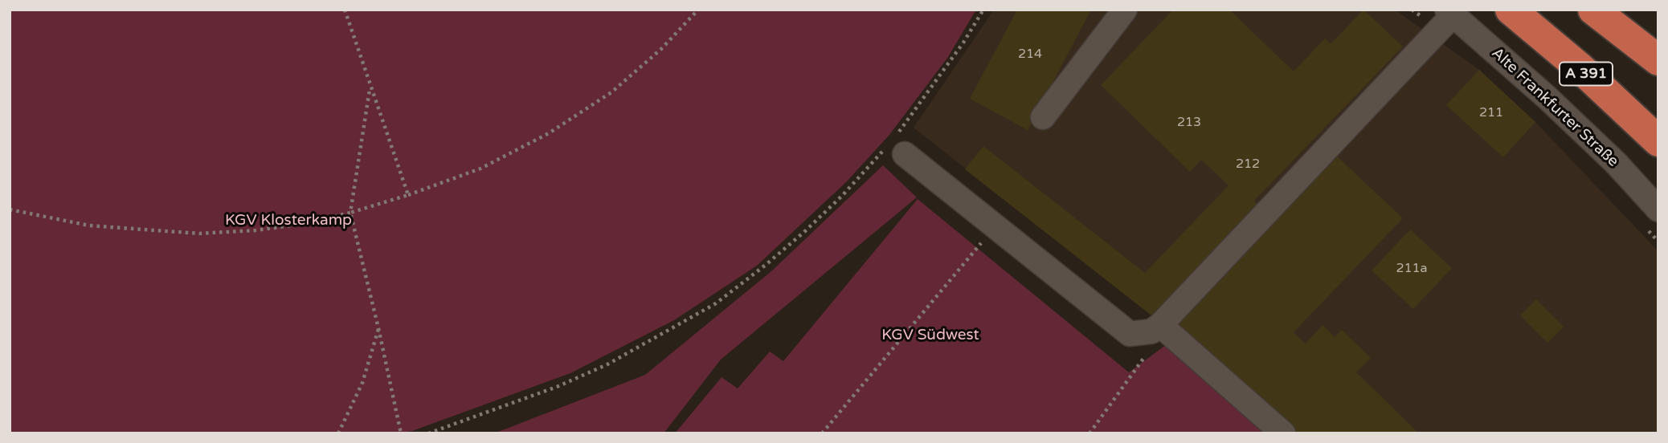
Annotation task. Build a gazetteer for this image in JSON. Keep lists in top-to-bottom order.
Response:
{
  "streets": {
    "highway": ["A 391"],
    "street": ["Alte Frankfurter Straße"]
  },
  "parks": ["KGV Klosterkamp", "KGV Südwest"],
  "house_numbers": [
    "214",
    "211",
    "213",
    "212",
    "211a"
  ]
}
